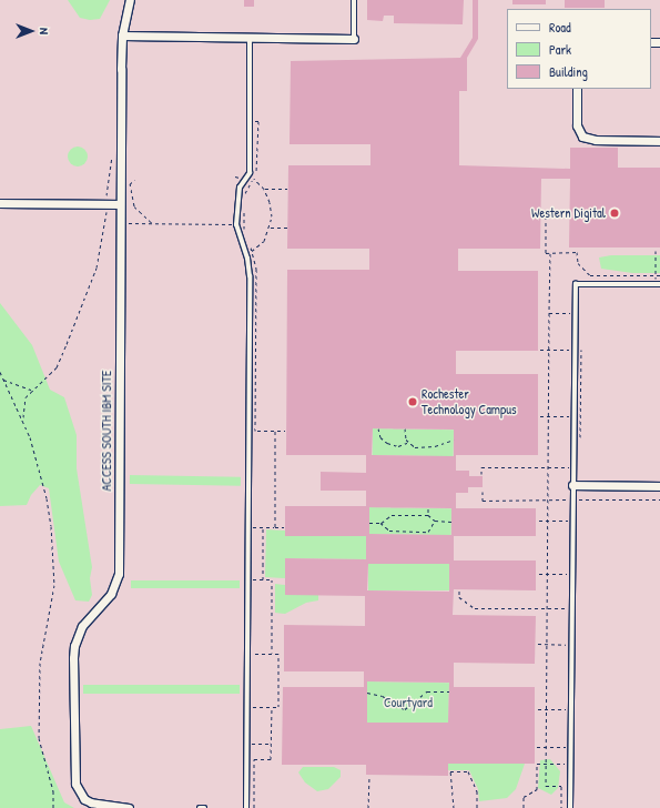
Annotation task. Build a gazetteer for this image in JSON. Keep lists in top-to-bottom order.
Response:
{
  "streets": {
    "street": ["ACCESS SOUTH IBM SITE"]
  },
  "parks": ["Courtyard"],
  "places": ["Western Digital", "Rochester Technology Campus"],
  "legend": ["Road", "Park", "Building"],
  "north": "right"
}
